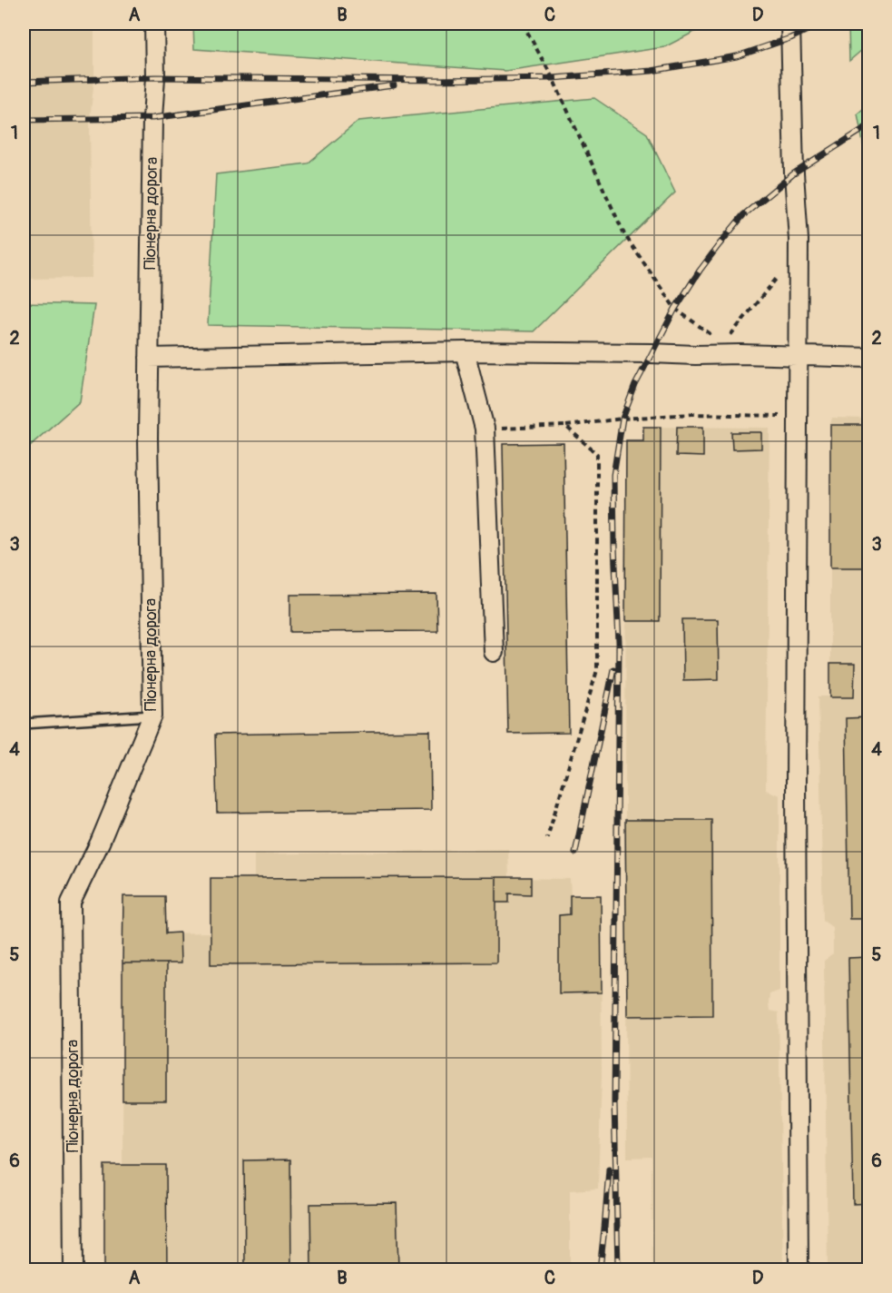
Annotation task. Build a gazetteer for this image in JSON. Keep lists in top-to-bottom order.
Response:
{
  "streets": {
    "street": ["Піонерна дорога"]
  },
  "grid": {
    "columns": [
      "A",
      "B",
      "C",
      "D"
    ],
    "rows": [
      "1",
      "2",
      "3",
      "4",
      "5",
      "6"
    ]
  }
}
